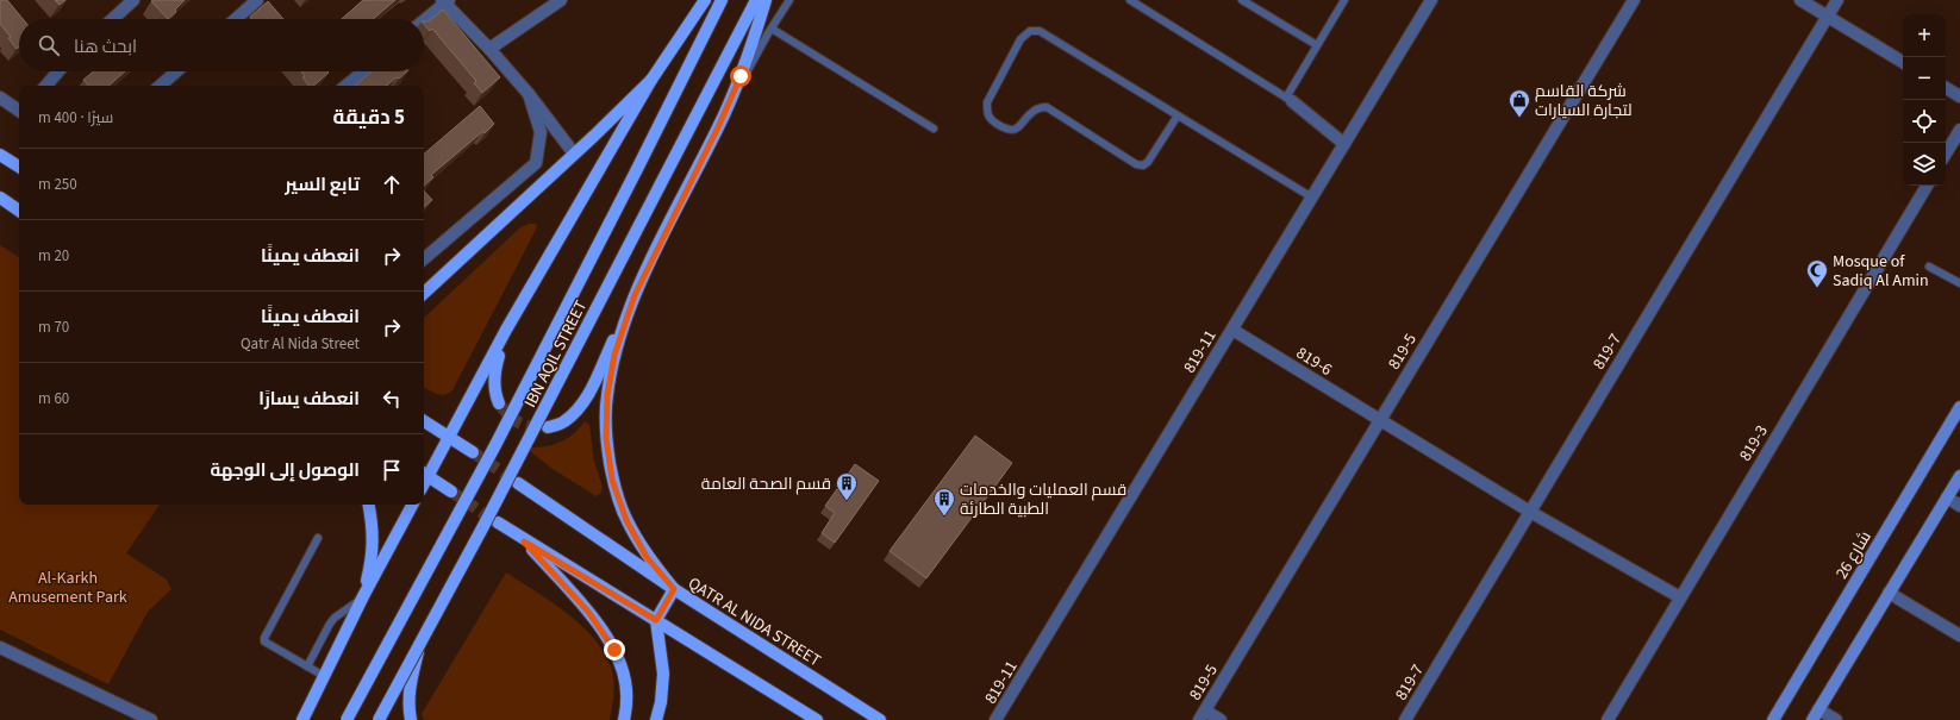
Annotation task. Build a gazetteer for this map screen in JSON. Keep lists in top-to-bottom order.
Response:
{
  "streets": {
    "main road": ["IBN AQIL STREET", "شارع 26", "QATR AL NIDA STREET"],
    "street": [
      "819-11",
      "819-5",
      "819-7",
      "819-6",
      "819-3"
    ]
  },
  "crossings": [
    ["819-11", "819-6"],
    ["819-5", "819-6"],
    ["819-7", "819-6"],
    ["819-6", "819-3"]
  ],
  "parks": ["Al-Karkh Amusement Park"],
  "places": {
    "shop": ["شركة القاسم لتجارة السيارات"],
    "mosque": ["Mosque of Sadiq Al Amin"],
    "building": ["قسم الصحة العامة", "قسم العمليات والخدمات الطبية الطارئة"]
  },
  "page": {
    "map_buttons": ["+", "−"],
    "search": "ابحث هنا",
    "heading": ["5 دقيقة", "سيرًا · 400 m"],
    "list": [
      ["تابع السير", "250 m"],
      ["انعطف يمينًا", "20 m"],
      ["انعطف يمينًا", "Qatr Al Nida Street", "70 m"],
      ["انعطف يسارًا", "60 m"],
      "الوصول إلى الوجهة"
    ]
  }
}
